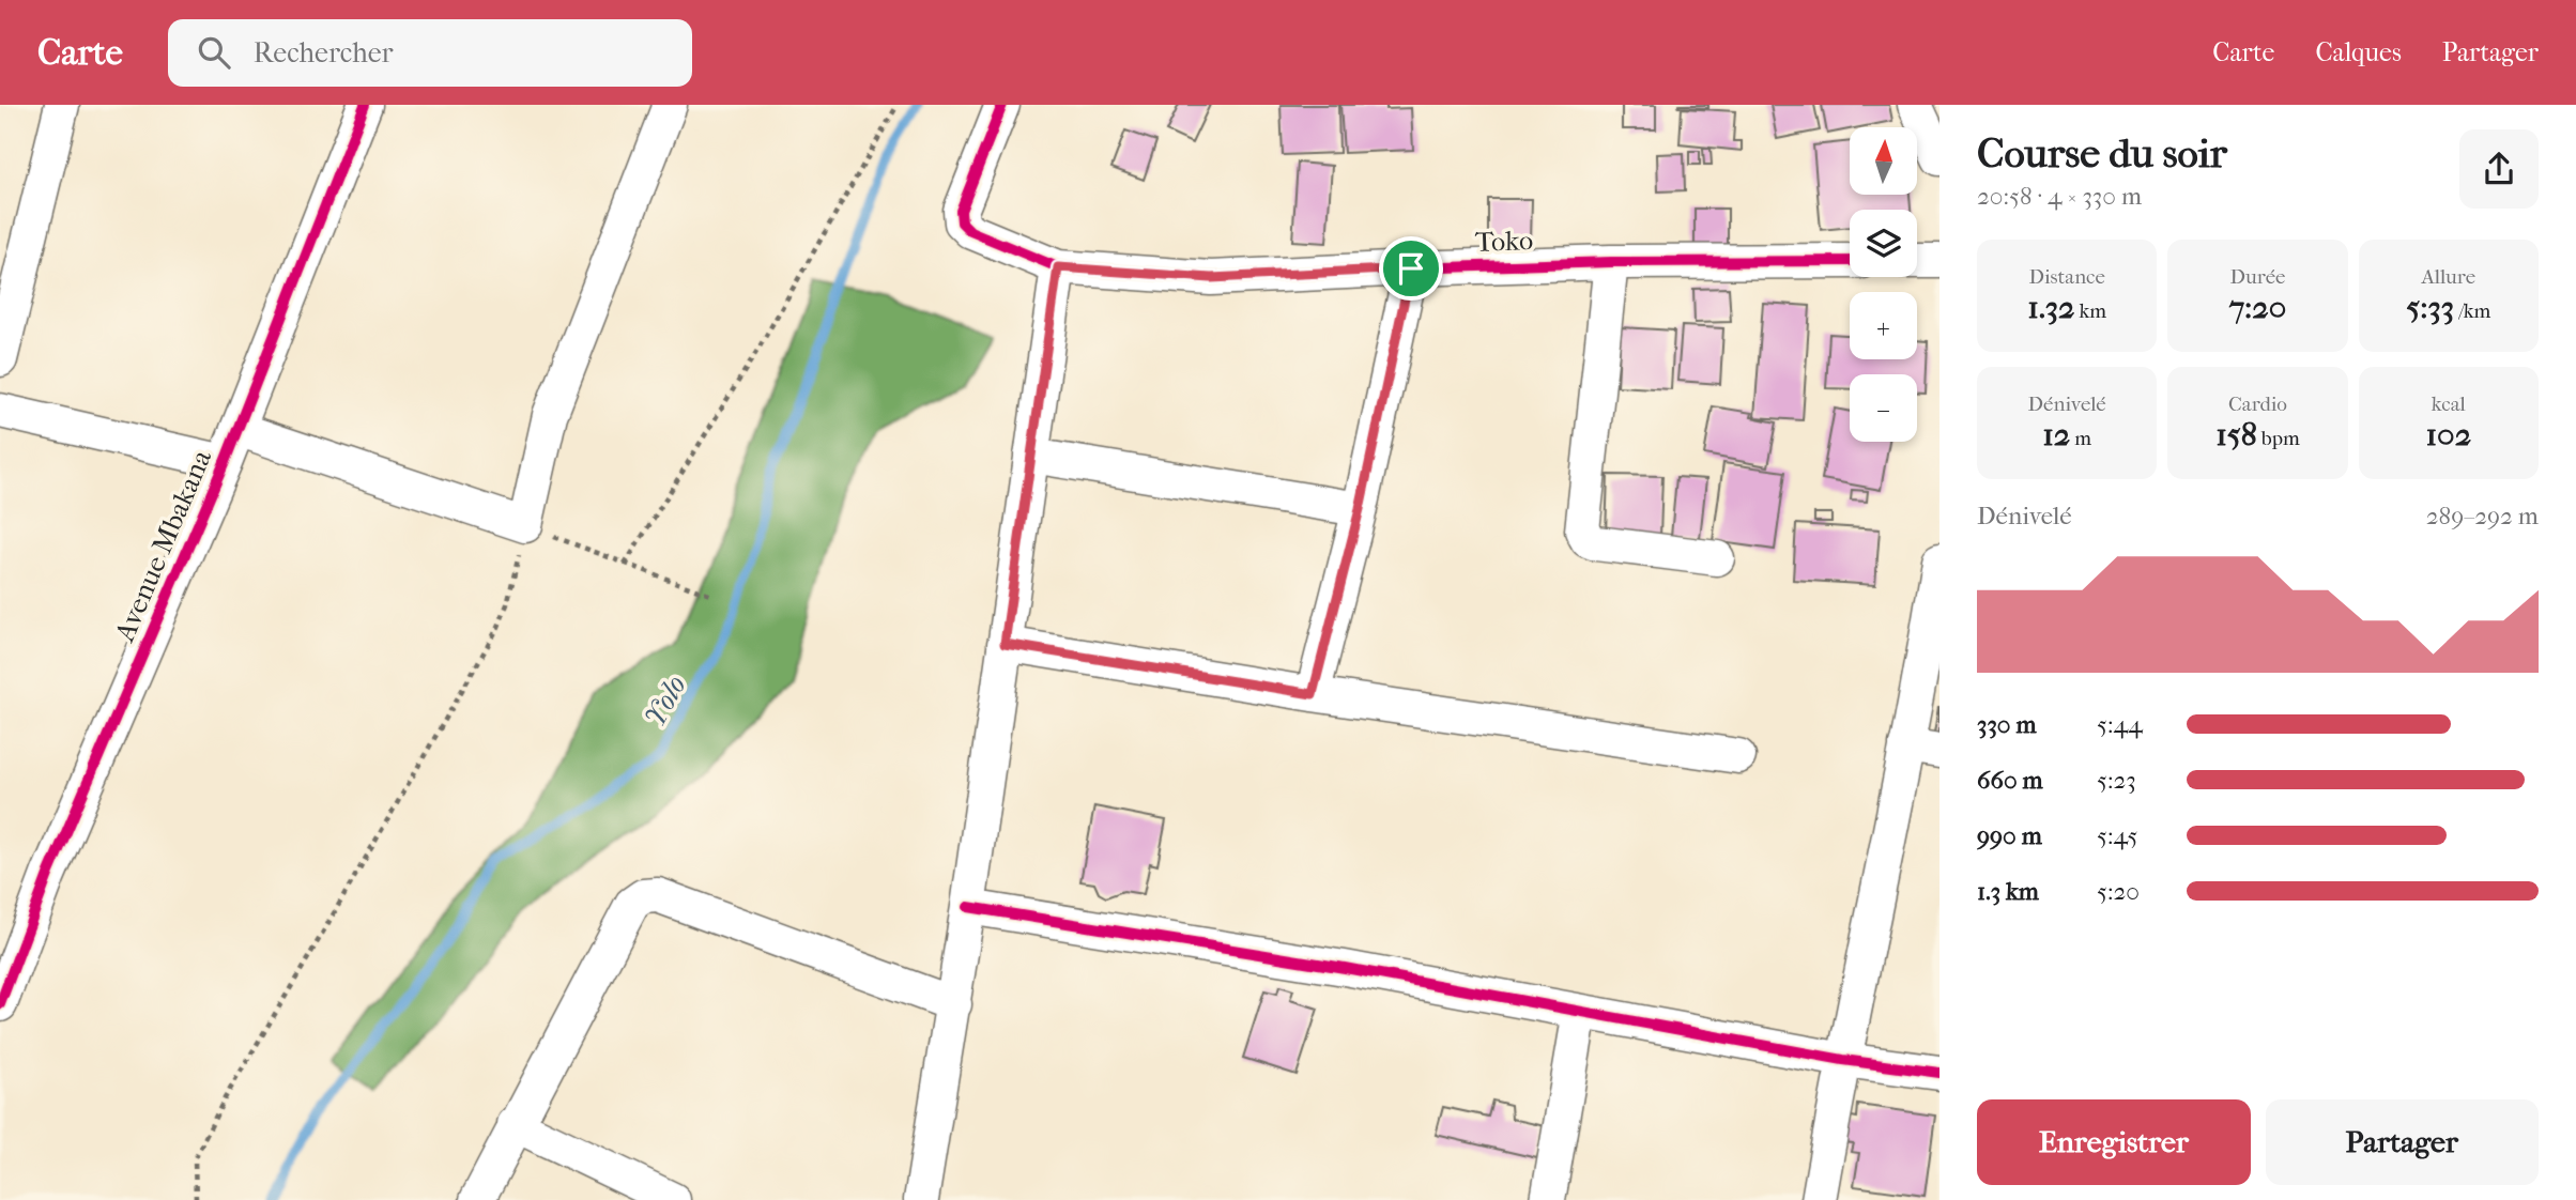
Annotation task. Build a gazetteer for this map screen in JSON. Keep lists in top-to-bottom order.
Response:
{
  "streets": {
    "street": ["Toko", "Avenue Mbakana"]
  },
  "water": ["Yolo"],
  "north": "top",
  "page": {
    "header": "Carte",
    "search": "Rechercher",
    "nav": ["Carte", "Calques", "Partager"],
    "heading": ["Course du soir", "20:58 · 4 × 330 m"],
    "map_buttons": ["+", "−"],
    "stats": [
      ["Distance", "1.32 km"],
      ["Durée", "7:20"],
      ["Allure", "5:33 /km"],
      ["Dénivelé", "12 m"],
      ["Cardio", "158 bpm"],
      ["kcal", "102"]
    ],
    "chart": ["Dénivelé", "289–292 m"],
    "list": [
      {
        "name": "330 m",
        "note": "5:44"
      },
      {
        "name": "660 m",
        "note": "5:23"
      },
      {
        "name": "990 m",
        "note": "5:45"
      },
      {
        "name": "1.3 km",
        "note": "5:20"
      }
    ],
    "buttons": ["Enregistrer", "Partager"]
  }
}
